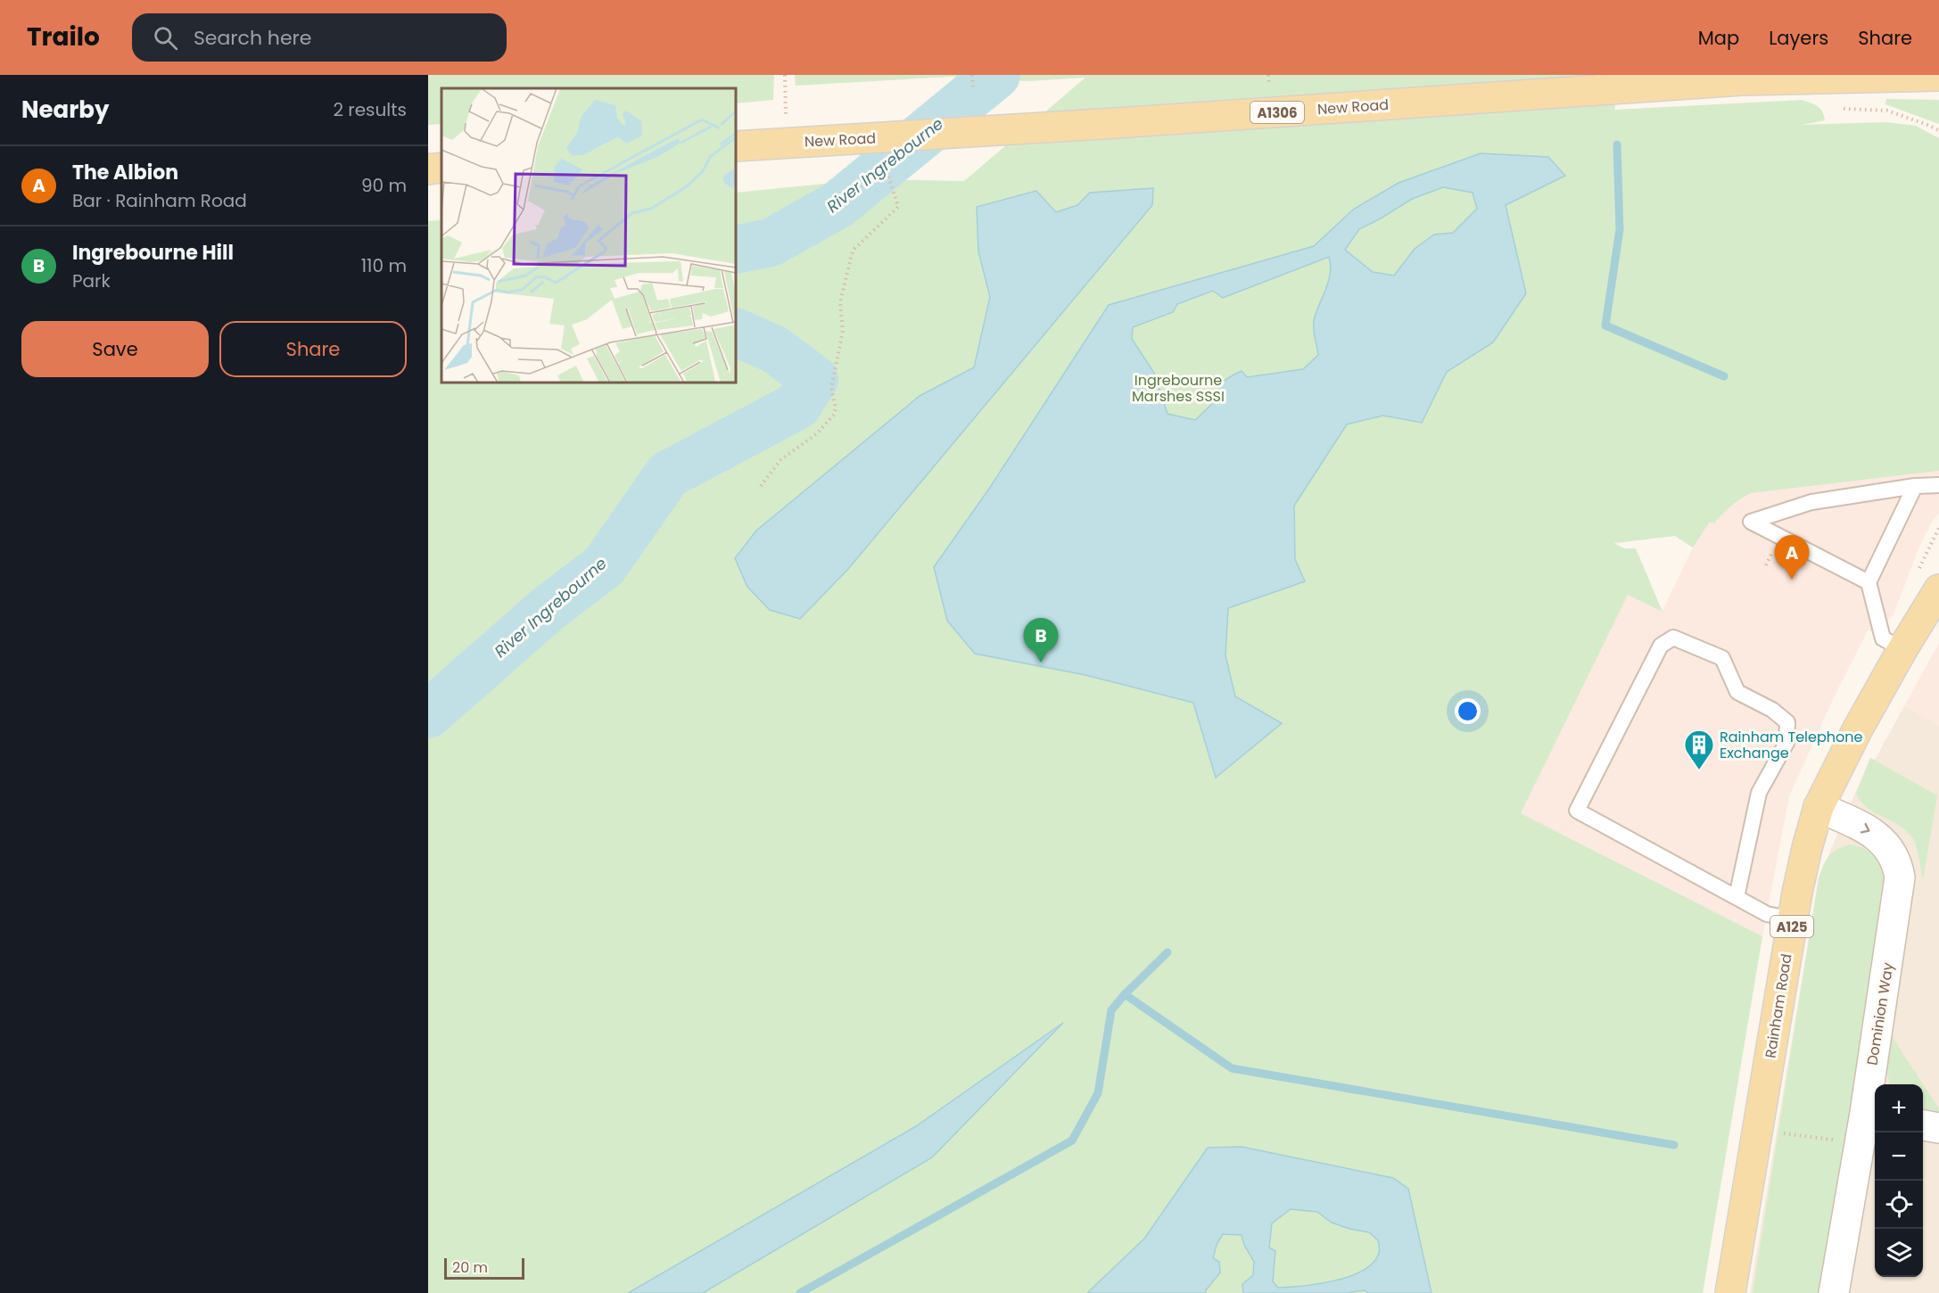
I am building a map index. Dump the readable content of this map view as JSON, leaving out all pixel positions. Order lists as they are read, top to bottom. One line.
{"streets":{"main road":["New Road","A1306","A125","Rainham Road"],"street":["Dominion Way"]},"crossings":[["Rainham Road","Dominion Way"]],"one_way":["Dominion Way"],"water":["River Ingrebourne"],"parks":["Ingrebourne Marshes SSSI"],"places":{"building":["Rainham Telephone Exchange"]},"scale_bar":"20 m","page":{"header":"Trailo","search":"Search here","nav":["Map","Layers","Share"],"heading":["Nearby","2 results"],"list":[{"mark":"A","name":"The Albion","note":"Bar · Rainham Road","value":"90 m"},{"mark":"B","name":"Ingrebourne Hill","note":"Park","value":"110 m"}],"buttons":["Save","Share"],"pins":["A","B"],"map_buttons":["+","−"],"scale":"20 m"}}
